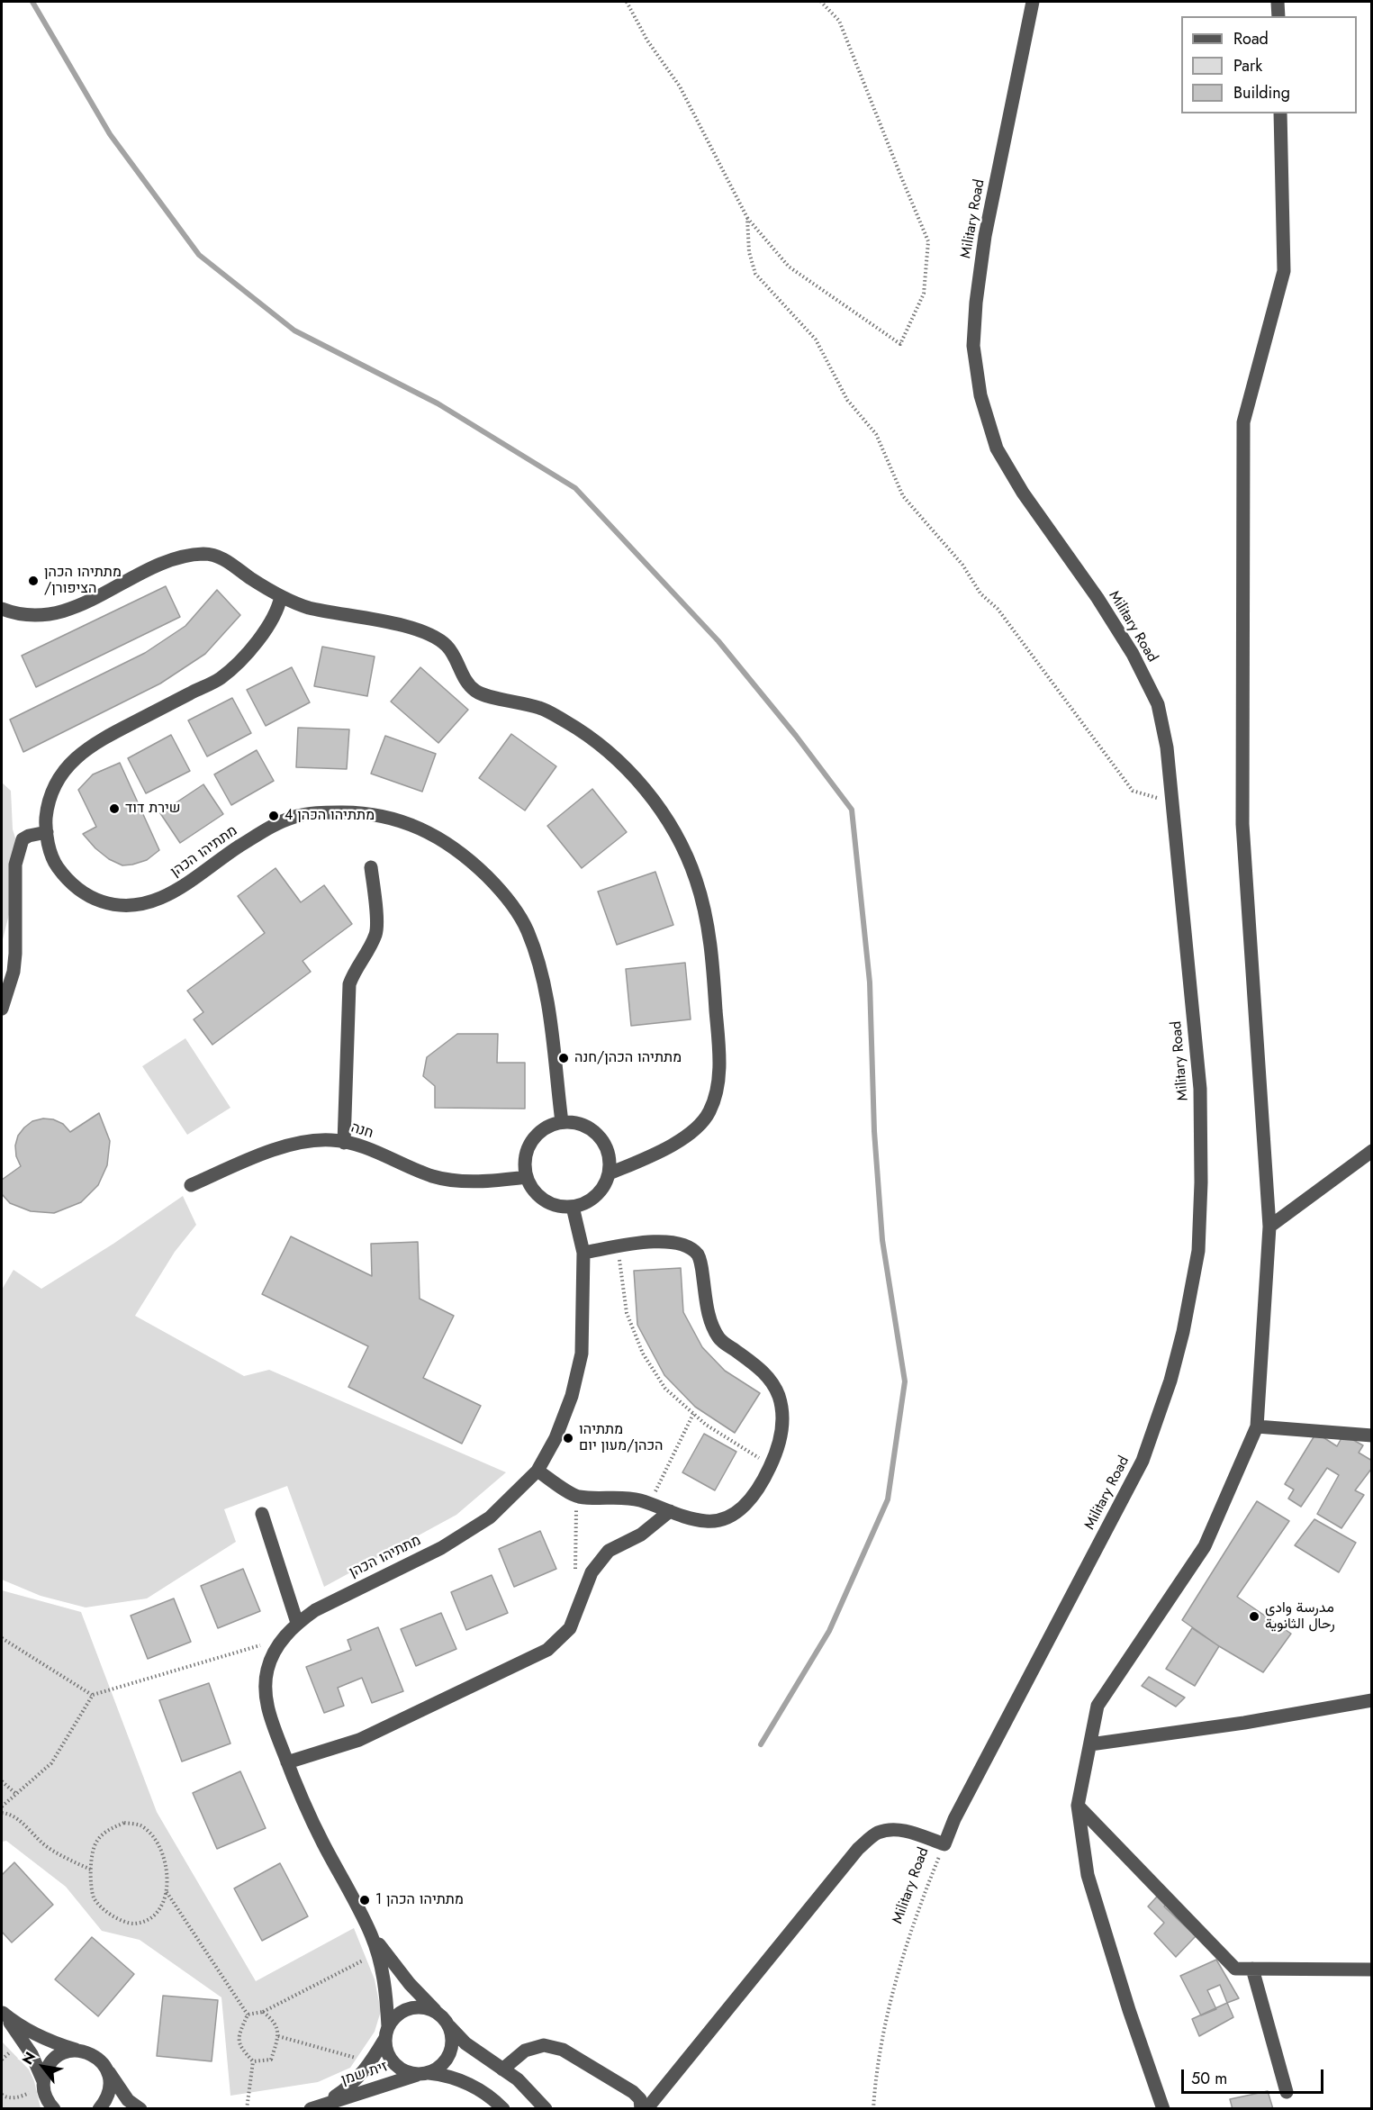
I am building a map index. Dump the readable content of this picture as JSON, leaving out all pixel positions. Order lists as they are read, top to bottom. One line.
{"streets":{"street":["Military Road","מתתיהו הכהן","חנה","זית שמן"]},"crossings":[["מתתיהו הכהן","חנה"],["מתתיהו הכהן","זית שמן"]],"places":["מתתיהו הכהן /הציפורן","שירת דוד","מתתיהו הכהן 4","מתתיהו הכהן/חנה","מתתיהו הכהן/מעון יום","مدرسة وادي رحال الثانوية","מתתיהו הכהן 1"],"legend":["Road","Park","Building"],"scale_bar":"50 m","north":"top left"}
